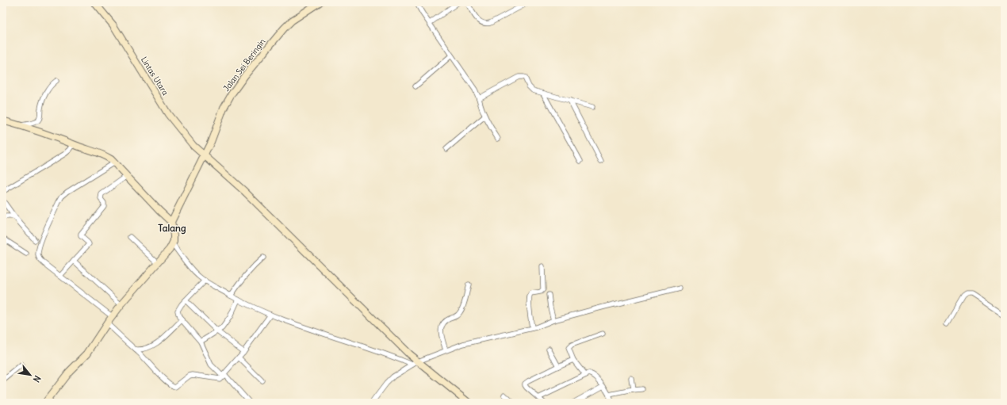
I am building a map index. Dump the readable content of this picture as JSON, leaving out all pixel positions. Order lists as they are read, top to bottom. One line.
{"streets":{"street":["Jalan Sei Beringin","Lintas Utara"]},"crossings":[["Jalan Sei Beringin","Lintas Utara"]],"districts":["Talang"],"north":"bottom right"}
